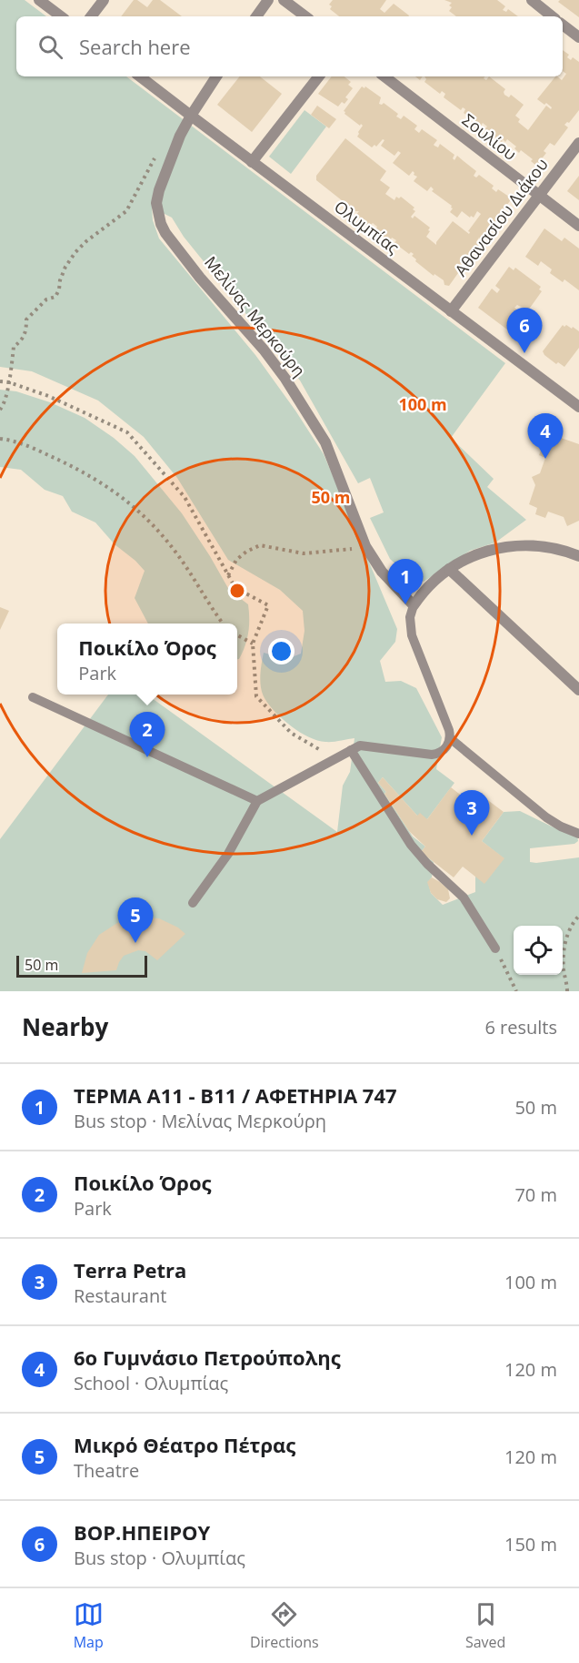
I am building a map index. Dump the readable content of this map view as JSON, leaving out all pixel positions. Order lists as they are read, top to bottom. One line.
{"streets":{"street":["Σουλίου","Αθανασίου Διάκου","Ολυμπίας","Μελίνας Μερκούρη"]},"crossings":[["Σουλίου","Αθανασίου Διάκου"],["Αθανασίου Διάκου","Ολυμπίας"],["Ολυμπίας","Μελίνας Μερκούρη"]],"scale_bar":"50 m","page":{"search":"Search here","pins":["6","4","1","2","3","5"],"popup":["Ποικίλο Όρος","Park"],"scale":"50 m","heading":["Nearby","6 results"],"list":[{"mark":"1","name":"ΤΕΡΜΑ Α11 - Β11 / ΑΦΕΤΗΡΙΑ 747","note":"Bus stop · Μελίνας Μερκούρη","value":"50 m"},{"mark":"2","name":"Ποικίλο Όρος","note":"Park","value":"70 m"},{"mark":"3","name":"Terra Petra","note":"Restaurant","value":"100 m"},{"mark":"4","name":"6ο Γυμνάσιο Πετρούπολης","note":"School · Ολυμπίας","value":"120 m"},{"mark":"5","name":"Μικρό Θέατρο Πέτρας","note":"Theatre","value":"120 m"},{"mark":"6","name":"ΒΟΡ.ΗΠΕΙΡΟΥ","note":"Bus stop · Ολυμπίας","value":"150 m"}],"nav":["Map","Directions","Saved"]},"rings":["100 m","50 m"]}
